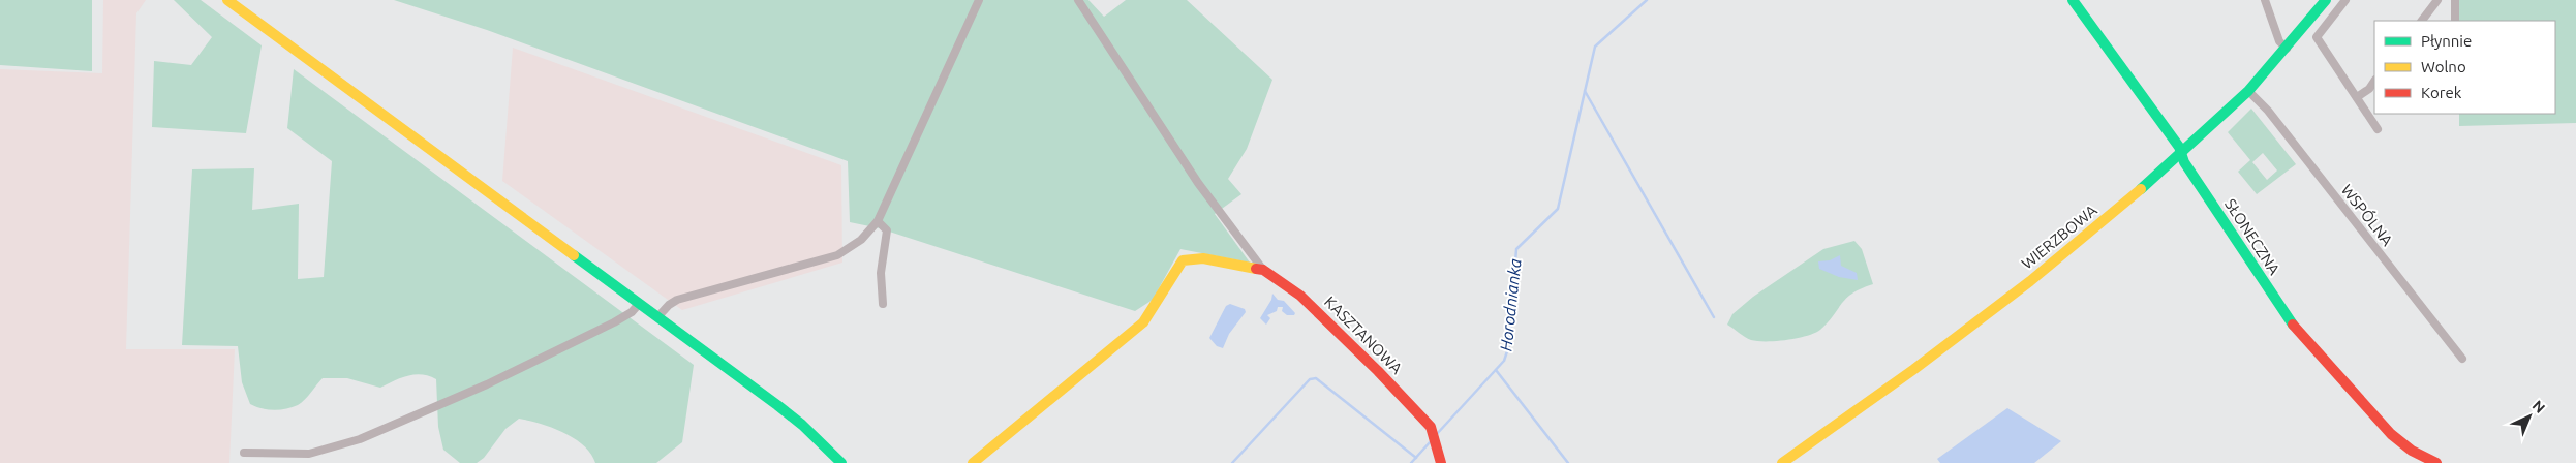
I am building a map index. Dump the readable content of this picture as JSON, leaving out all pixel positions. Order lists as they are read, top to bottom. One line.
{"streets":{"street":["WSPÓLNA","WIERZBOWA","SŁONECZNA","KASZTANOWA"]},"crossings":[["WSPÓLNA","WIERZBOWA"],["WIERZBOWA","SŁONECZNA"]],"water":["Horodnianka"],"legend":["Płynnie","Wolno","Korek"],"north":"top right"}
